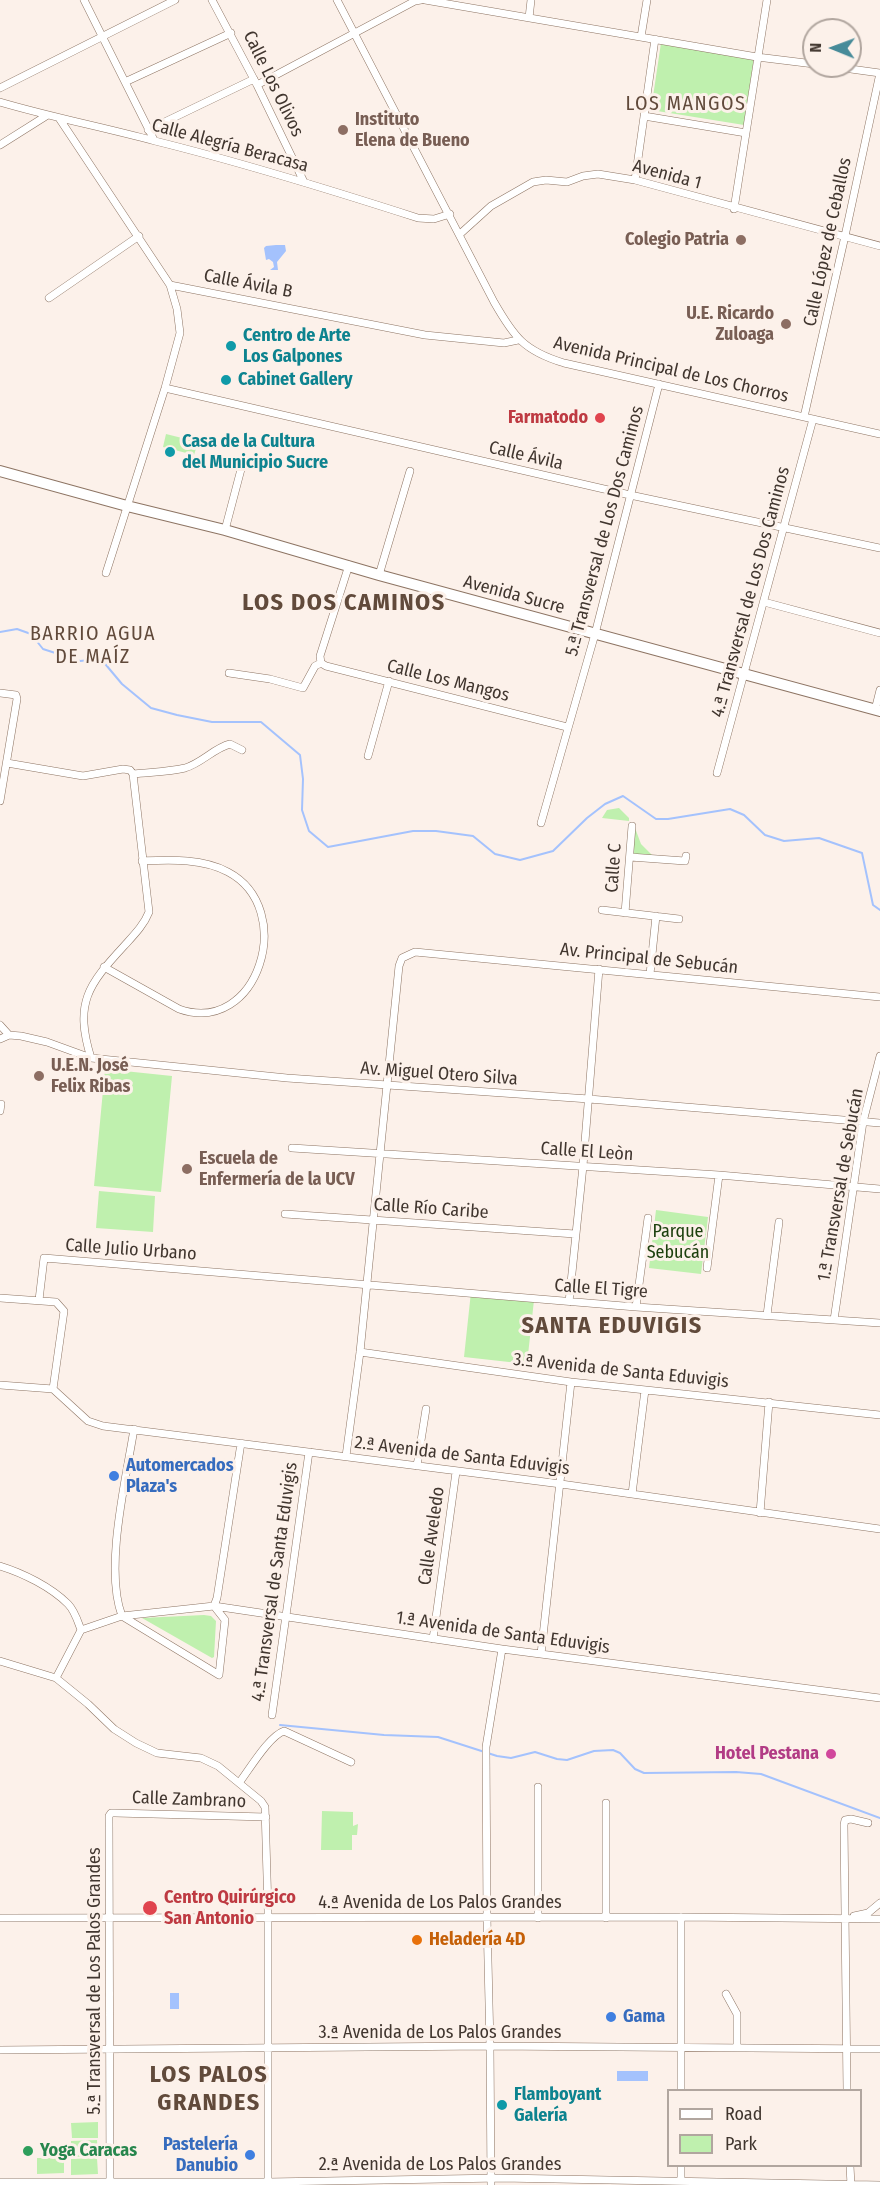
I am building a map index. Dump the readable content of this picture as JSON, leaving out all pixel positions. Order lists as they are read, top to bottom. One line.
{"streets":{"main road":["Avenida Sucre"],"street":["Calle Los Olivos","Calle Alegría Beracasa","Avenida 1","Calle López de Ceballos","Calle Ávila B","Avenida Principal de Los Chorros","Calle Ávila","5.ª Transversal de Los Dos Caminos","4.ª Transversal de Los Dos Caminos","Calle Los Mangos","Calle C","Av. Principal de Sebucán","Av. Miguel Otero Silva","Calle El Leòn","1.ª Transversal de Sebucán","Calle Río Caribe","Calle Julio Urbano","Calle El Tigre","3.ª Avenida de Santa Eduvigis","2.ª Avenida de Santa Eduvigis","Calle Aveledo","4.ª Transversal de Santa Eduvigis","1.ª Avenida de Santa Eduvigis","Calle Zambrano","4.ª Avenida de Los Palos Grandes","5.ª Transversal de Los Palos Grandes","3.ª Avenida de Los Palos Grandes","2.ª Avenida de Los Palos Grandes"]},"crossings":[["Calle Los Olivos","Calle Alegría Beracasa"],["Calle Alegría Beracasa","Avenida Principal de Los Chorros"],["Avenida 1","Calle López de Ceballos"],["Avenida 1","Avenida Principal de Los Chorros"],["Calle López de Ceballos","Avenida Principal de Los Chorros"],["Calle Ávila B","Avenida Principal de Los Chorros"],["Avenida Principal de Los Chorros","5.ª Transversal de Los Dos Caminos"],["Avenida Principal de Los Chorros","4.ª Transversal de Los Dos Caminos"],["Calle Ávila","5.ª Transversal de Los Dos Caminos"],["Calle Ávila","4.ª Transversal de Los Dos Caminos"],["5.ª Transversal de Los Dos Caminos","Avenida Sucre"],["5.ª Transversal de Los Dos Caminos","Calle Los Mangos"],["4.ª Transversal de Los Dos Caminos","Avenida Sucre"],["Av. Principal de Sebucán","Av. Miguel Otero Silva"],["Av. Miguel Otero Silva","1.ª Transversal de Sebucán"],["Calle El Leòn","1.ª Transversal de Sebucán"],["1.ª Transversal de Sebucán","Calle El Tigre"],["Calle Julio Urbano","Calle El Tigre"],["2.ª Avenida de Santa Eduvigis","Calle Aveledo"],["2.ª Avenida de Santa Eduvigis","4.ª Transversal de Santa Eduvigis"],["Calle Aveledo","1.ª Avenida de Santa Eduvigis"],["4.ª Transversal de Santa Eduvigis","1.ª Avenida de Santa Eduvigis"],["Calle Zambrano","5.ª Transversal de Los Palos Grandes"],["4.ª Avenida de Los Palos Grandes","5.ª Transversal de Los Palos Grandes"],["5.ª Transversal de Los Palos Grandes","3.ª Avenida de Los Palos Grandes"],["5.ª Transversal de Los Palos Grandes","2.ª Avenida de Los Palos Grandes"]],"districts":["LOS MANGOS","LOS DOS CAMINOS","BARRIO AGUA DE MAÍZ","SANTA EDUVIGIS","LOS PALOS GRANDES"],"parks":["Parque Sebucán"],"places":["Instituto Elena de Bueno","Colegio Patria","U.E. Ricardo Zuloaga","Centro de Arte Los Galpones","Cabinet Gallery","Farmatodo","Casa de la Cultura del Municipio Sucre","U.E.N. José Felix Ribas","Escuela de Enfermería de la UCV","Automercados Plaza's","Hotel Pestana","Centro Quirúrgico San Antonio","Heladería 4D","Gama","Flamboyant Galería","Yoga Caracas","Pastelería Danubio"],"legend":["Road","Park"],"north":"left"}
